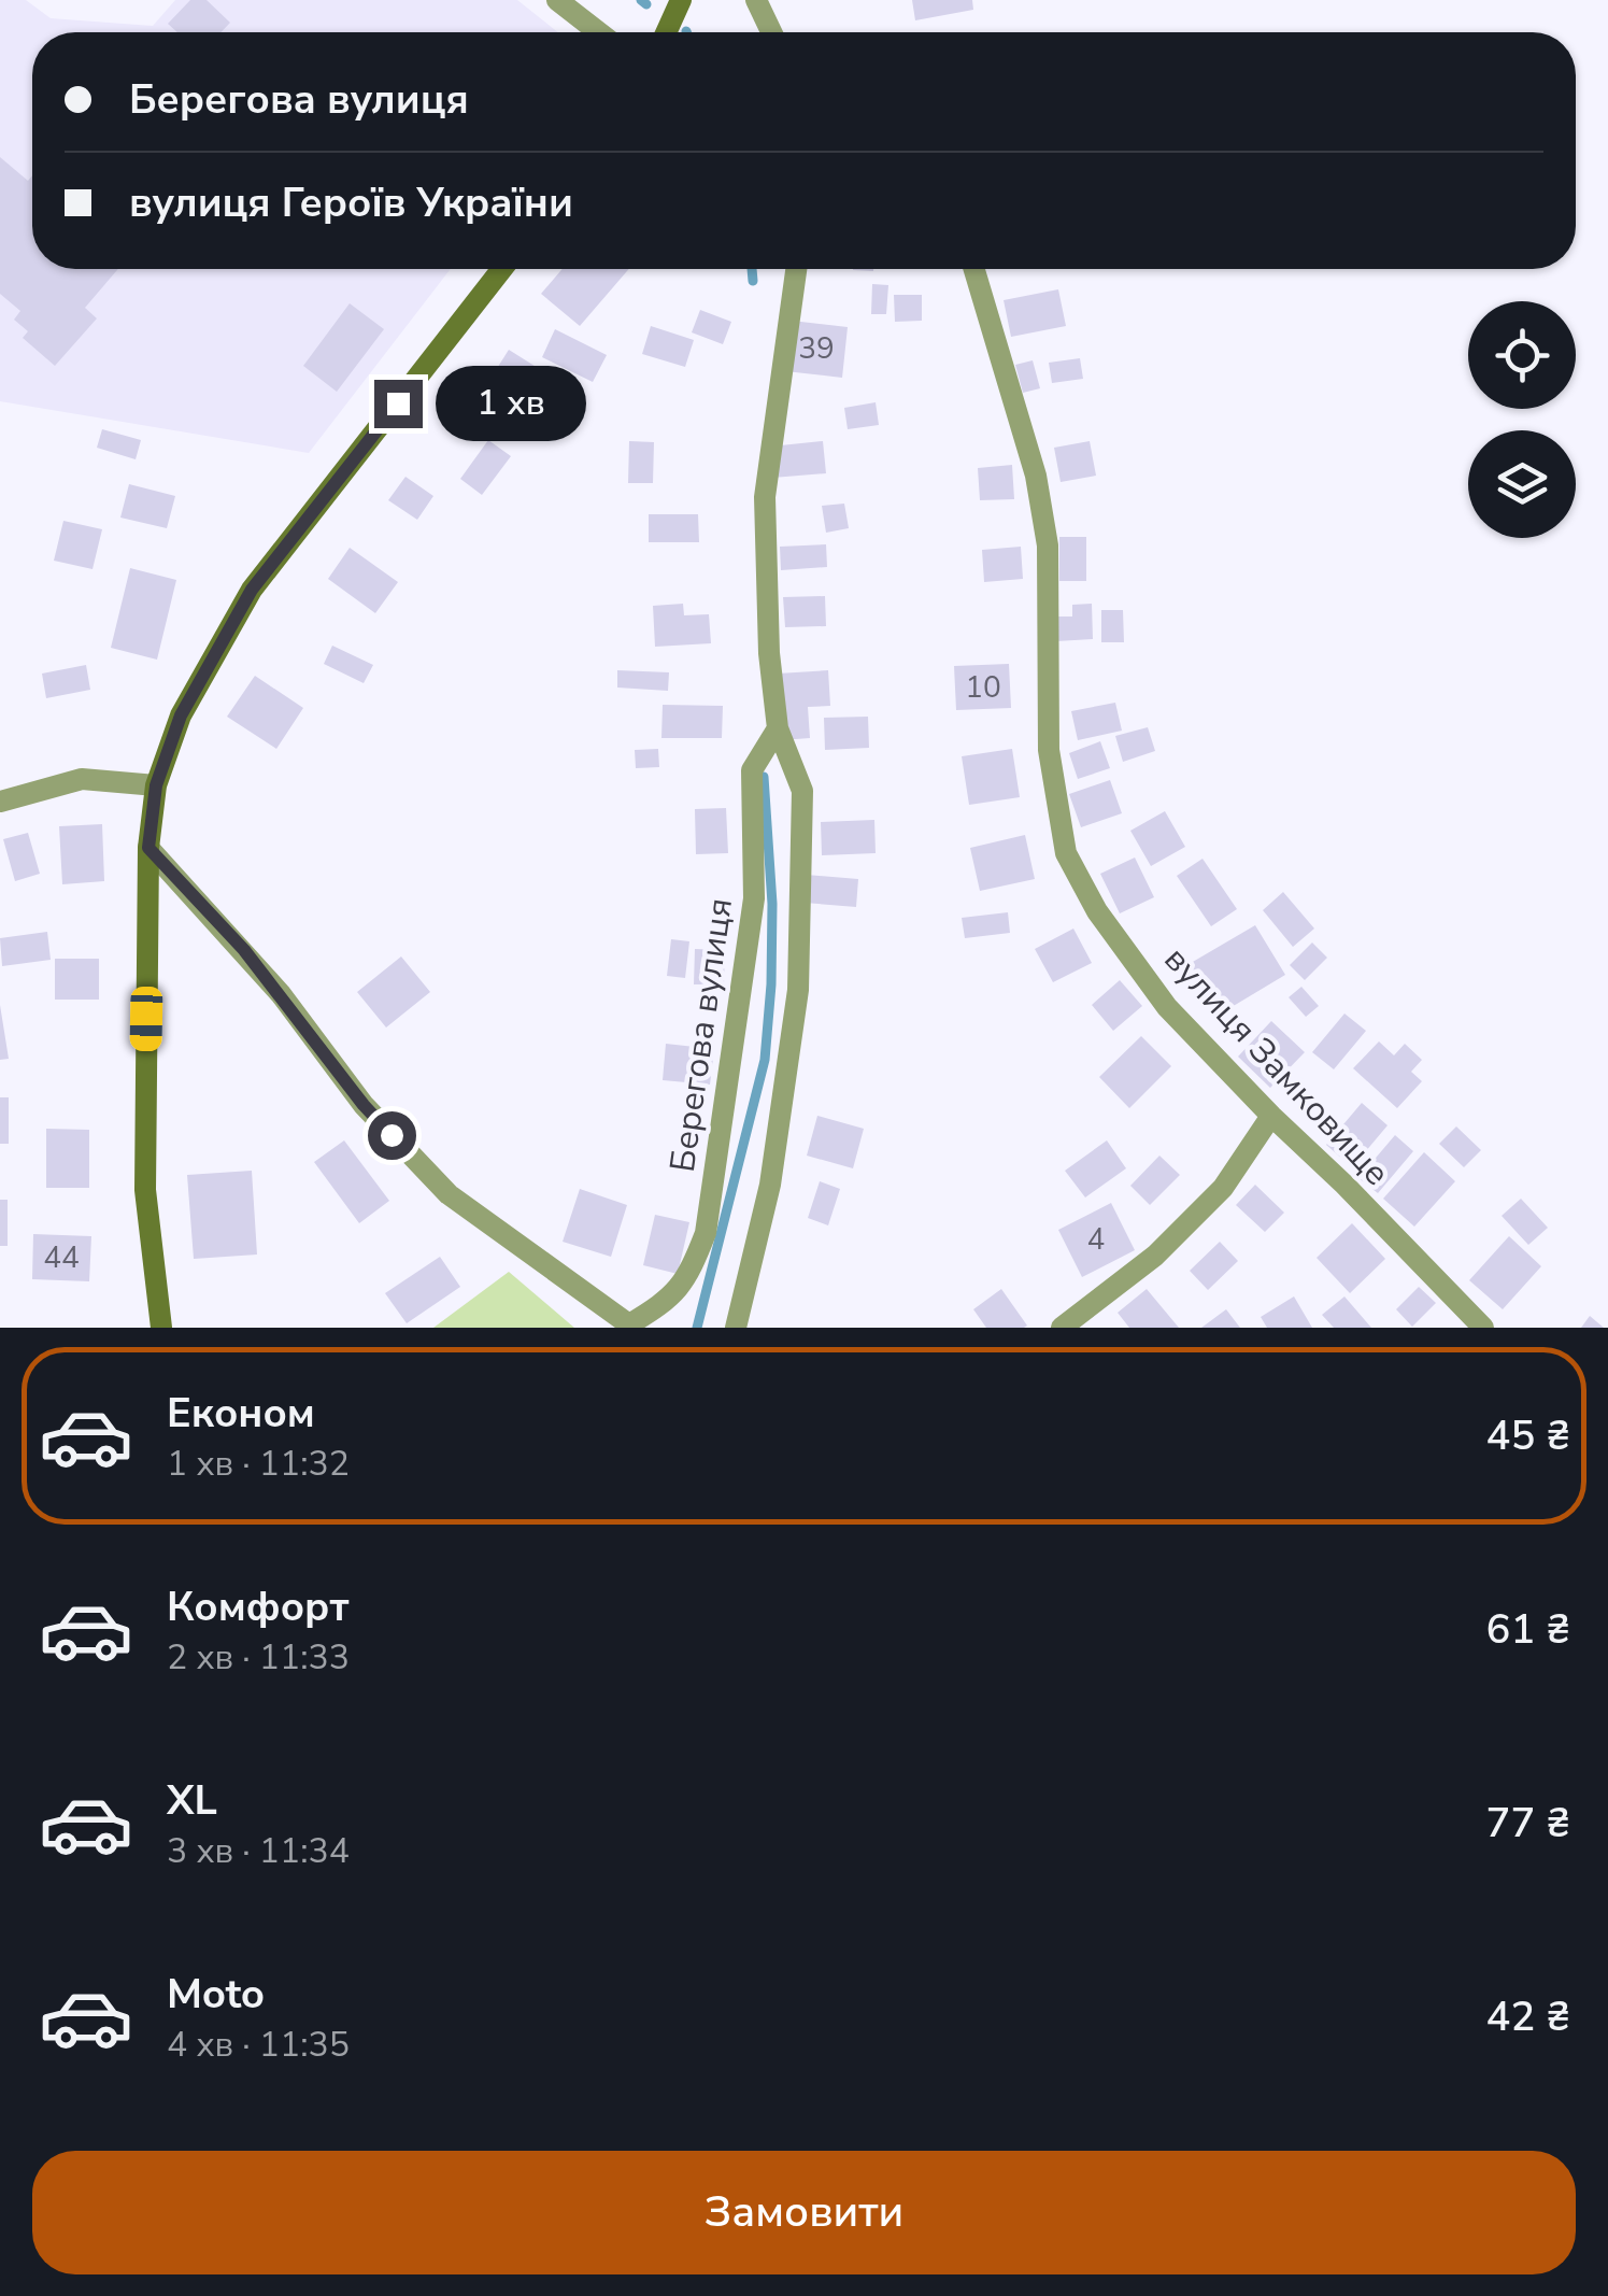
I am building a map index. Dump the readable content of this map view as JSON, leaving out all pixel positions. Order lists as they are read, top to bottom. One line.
{"streets":{"street":["Берегова вулиця","вулиця Замковище"]},"house_numbers":["39","10","4","44"],"page":{"banner":["Берегова вулиця","вулиця Героїв України"],"bubble":"1 хв","list":[{"name":"Економ","note":"1 хв · 11:32","value":"45 ₴"},{"name":"Комфорт","note":"2 хв · 11:33","value":"61 ₴"},{"name":"XL","note":"3 хв · 11:34","value":"77 ₴"},{"name":"Moto","note":"4 хв · 11:35","value":"42 ₴"}],"buttons":"Замовити"}}
